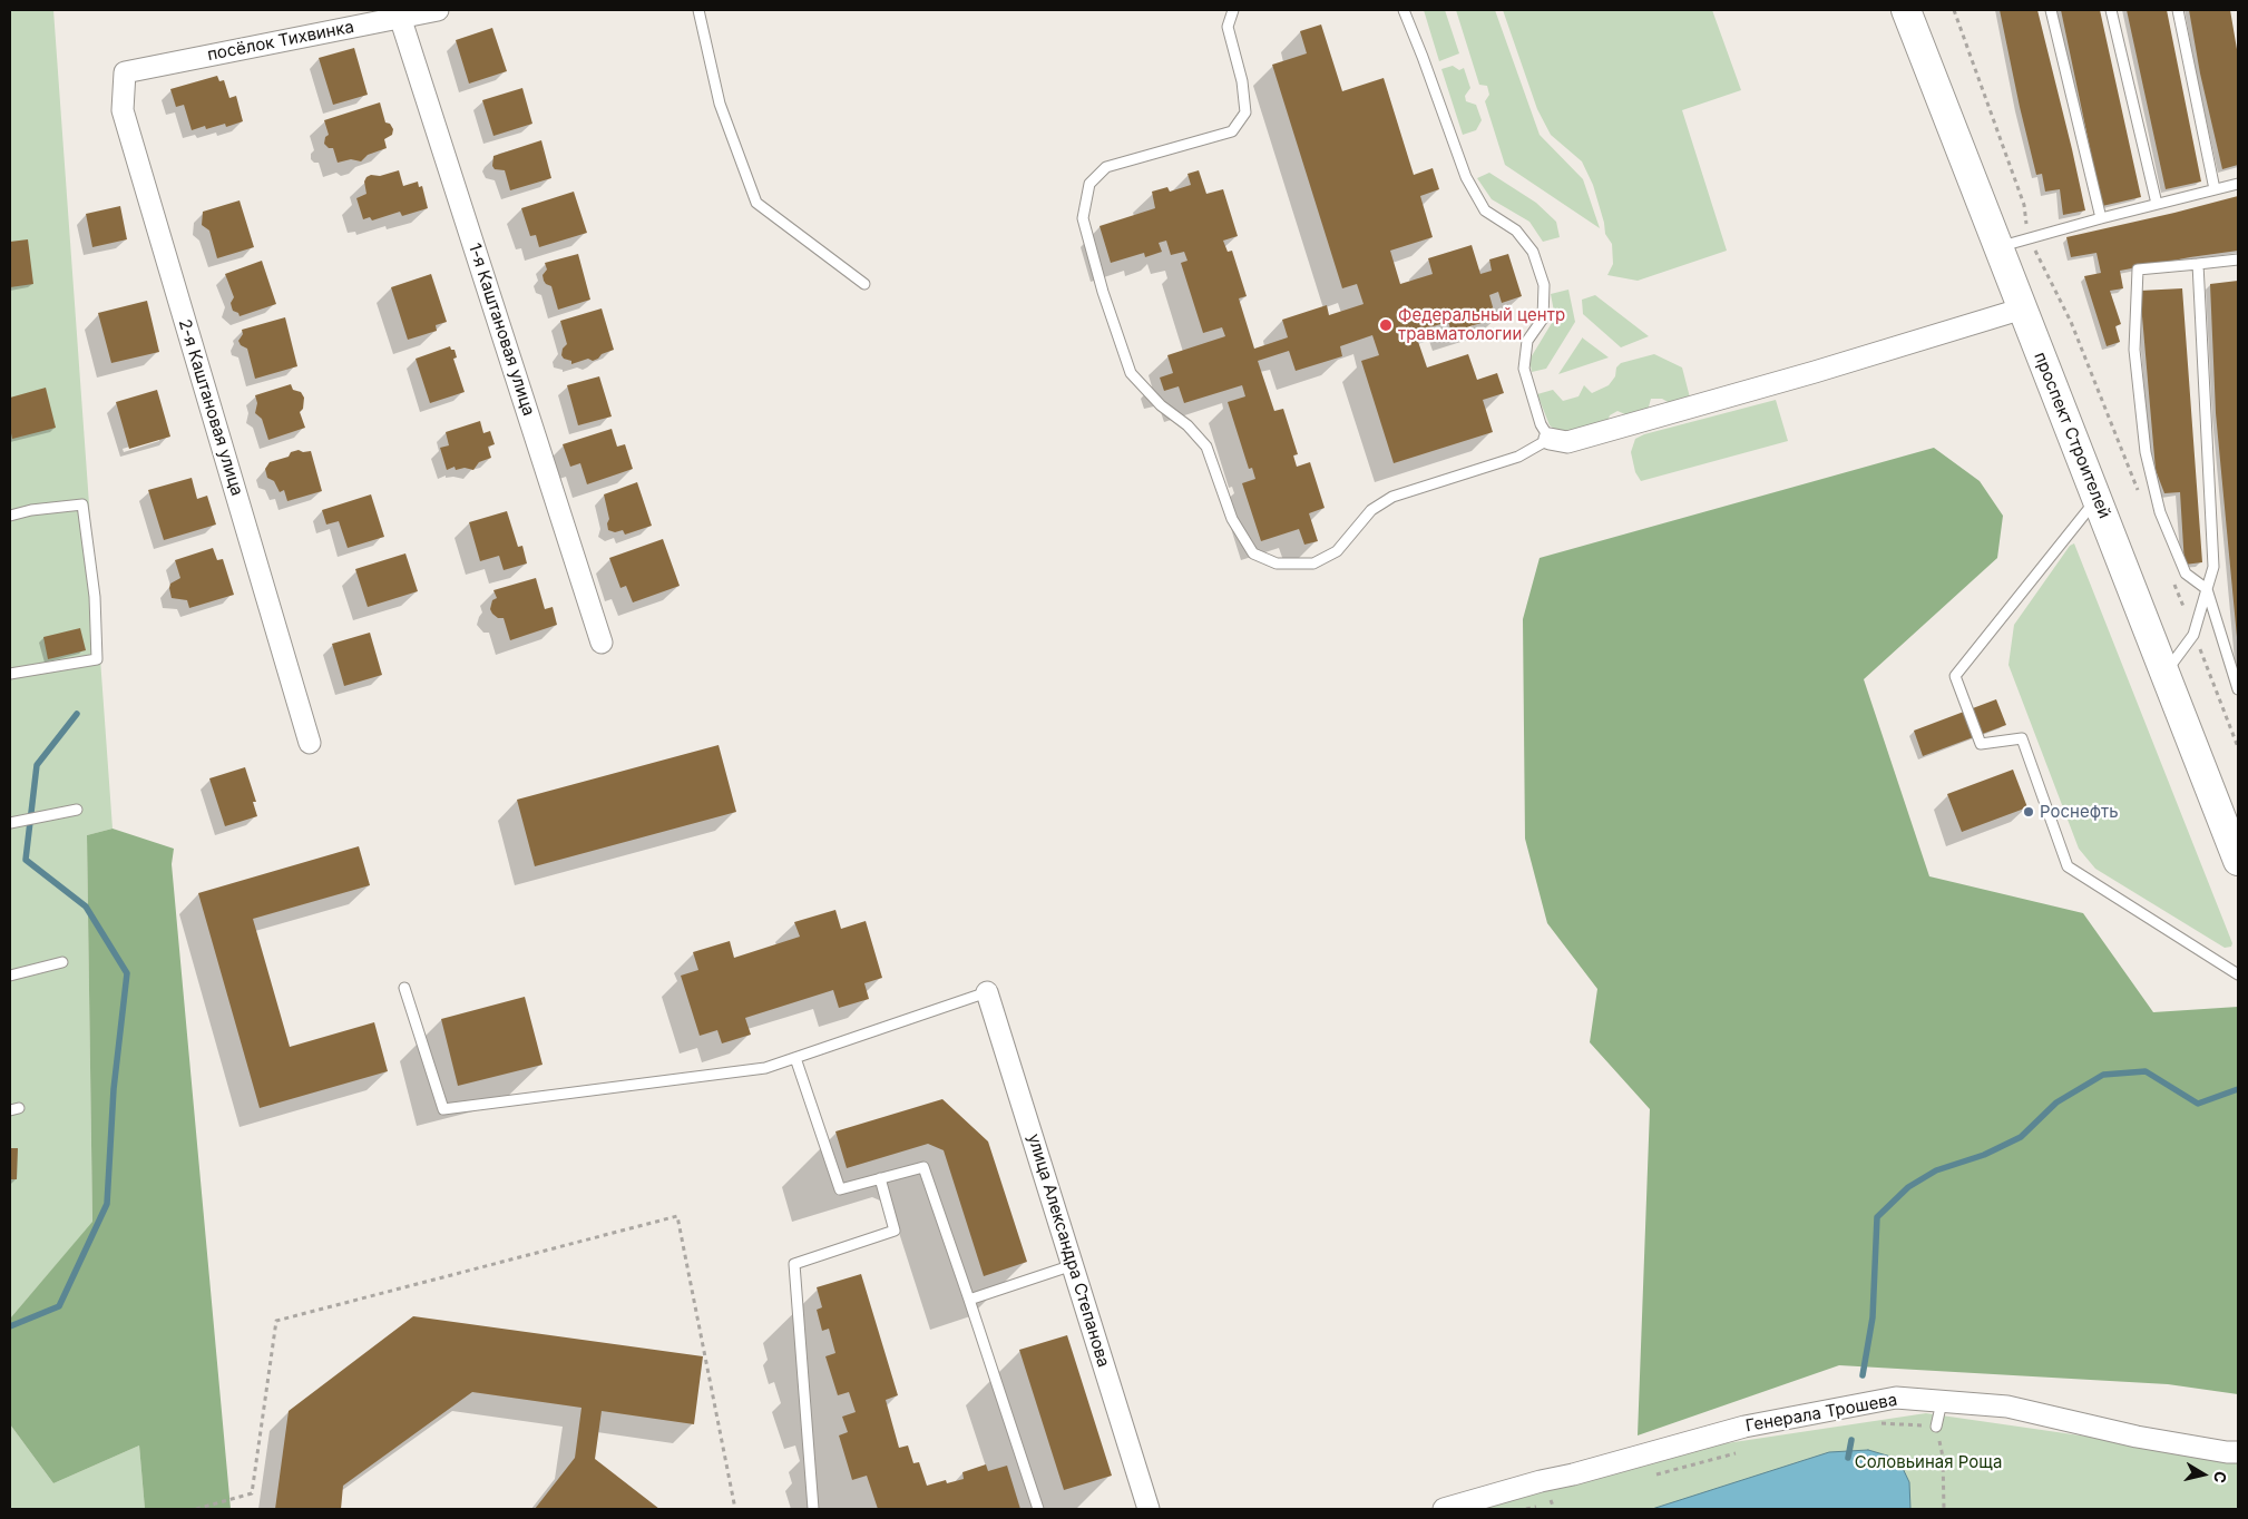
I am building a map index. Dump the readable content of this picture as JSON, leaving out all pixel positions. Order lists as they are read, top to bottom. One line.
{"streets":{"main road":["проспект Строителей"],"street":["посёлок Тихвинка","1-я Каштановая улица","2-я Каштановая улица","улица Александра Степанова","Генерала Трошева"]},"crossings":[["посёлок Тихвинка","1-я Каштановая улица"],["посёлок Тихвинка","2-я Каштановая улица"]],"parks":["Соловьиная Роща"],"places":["Федеральный центр травматологии","Роснефть"],"north":"right"}
